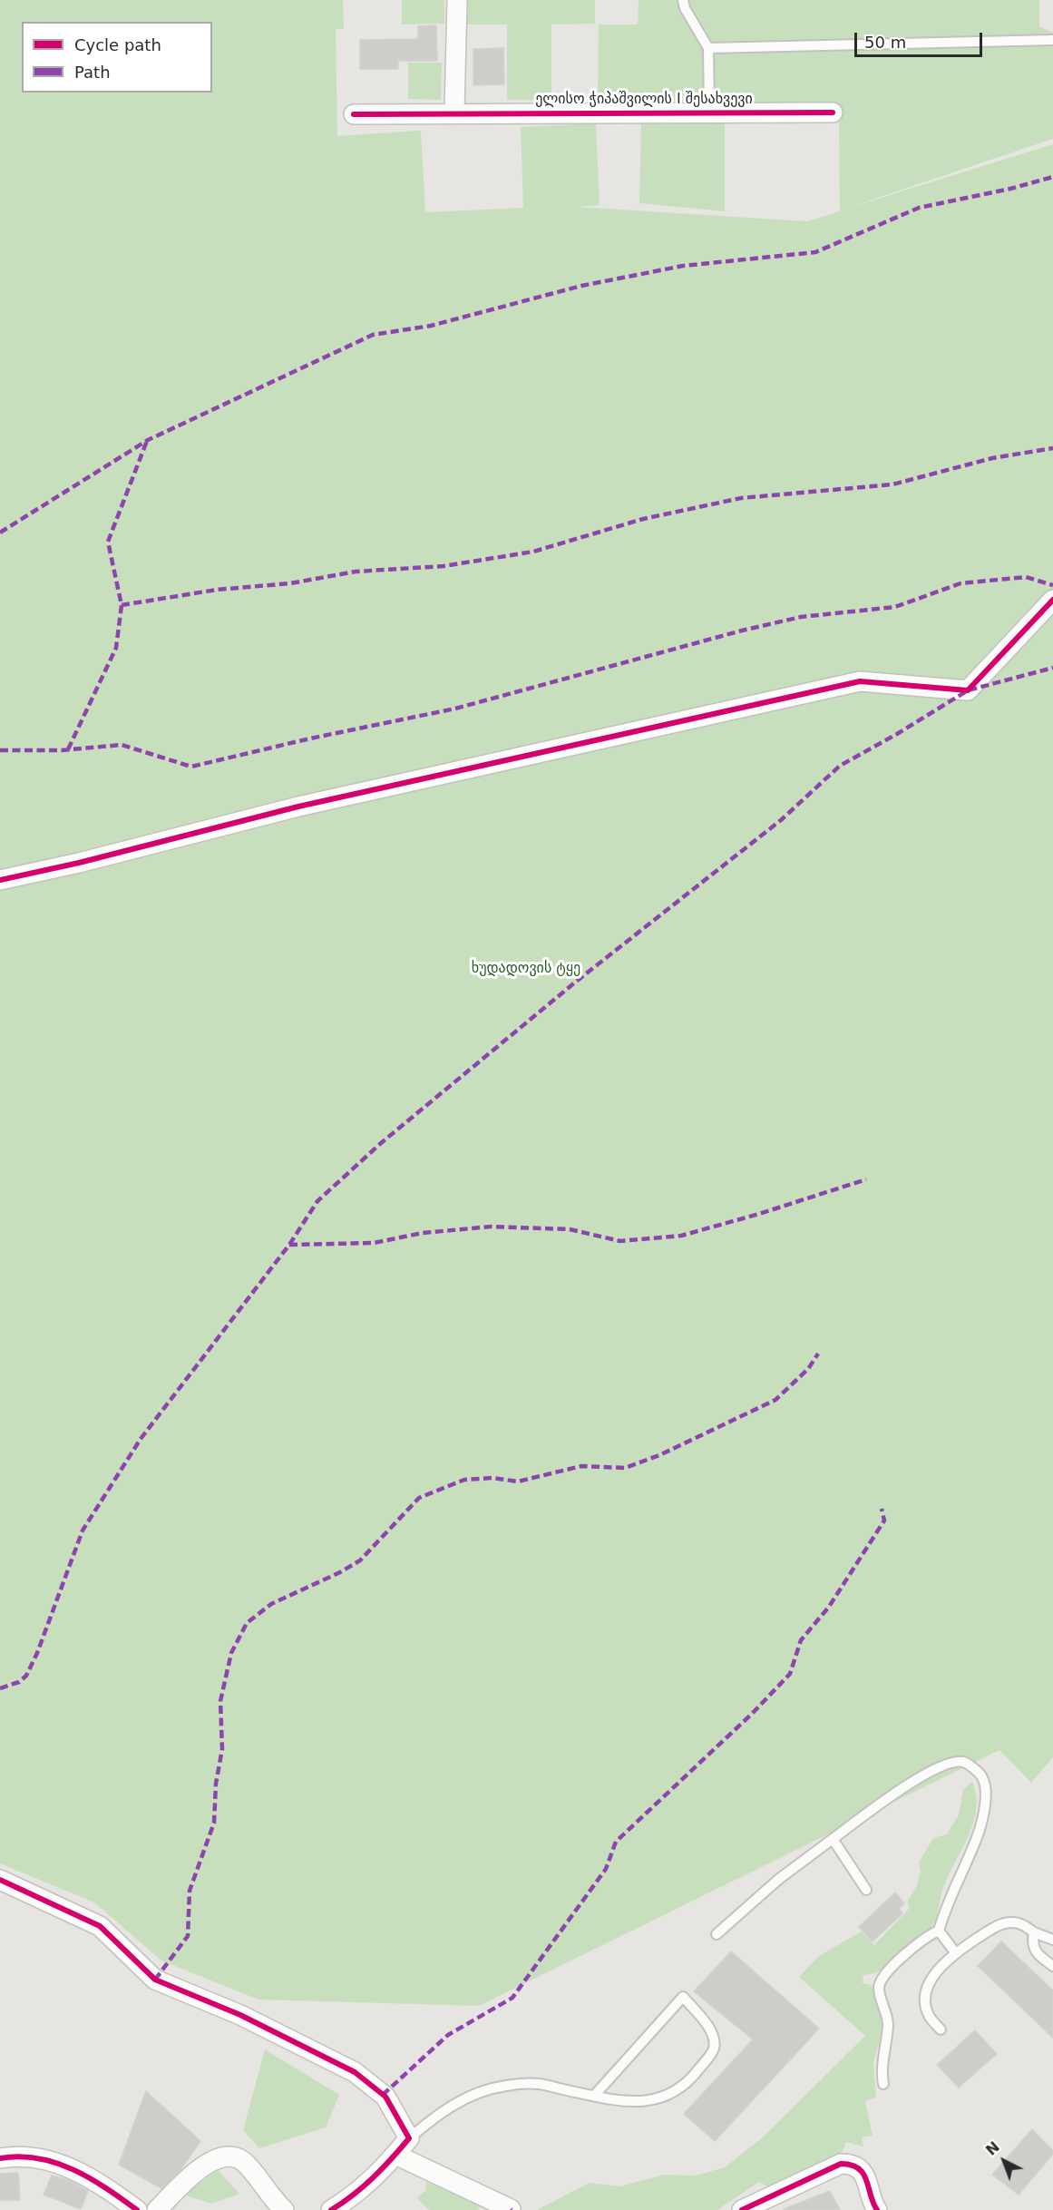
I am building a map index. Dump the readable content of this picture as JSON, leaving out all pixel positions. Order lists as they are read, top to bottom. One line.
{"streets":{"street":["ელისო ჭიპაშვილის I შესახვევი"]},"parks":["ხუდადოვის ტყე"],"legend":["Cycle path","Path"],"scale_bar":"50 m","north":"top left"}
